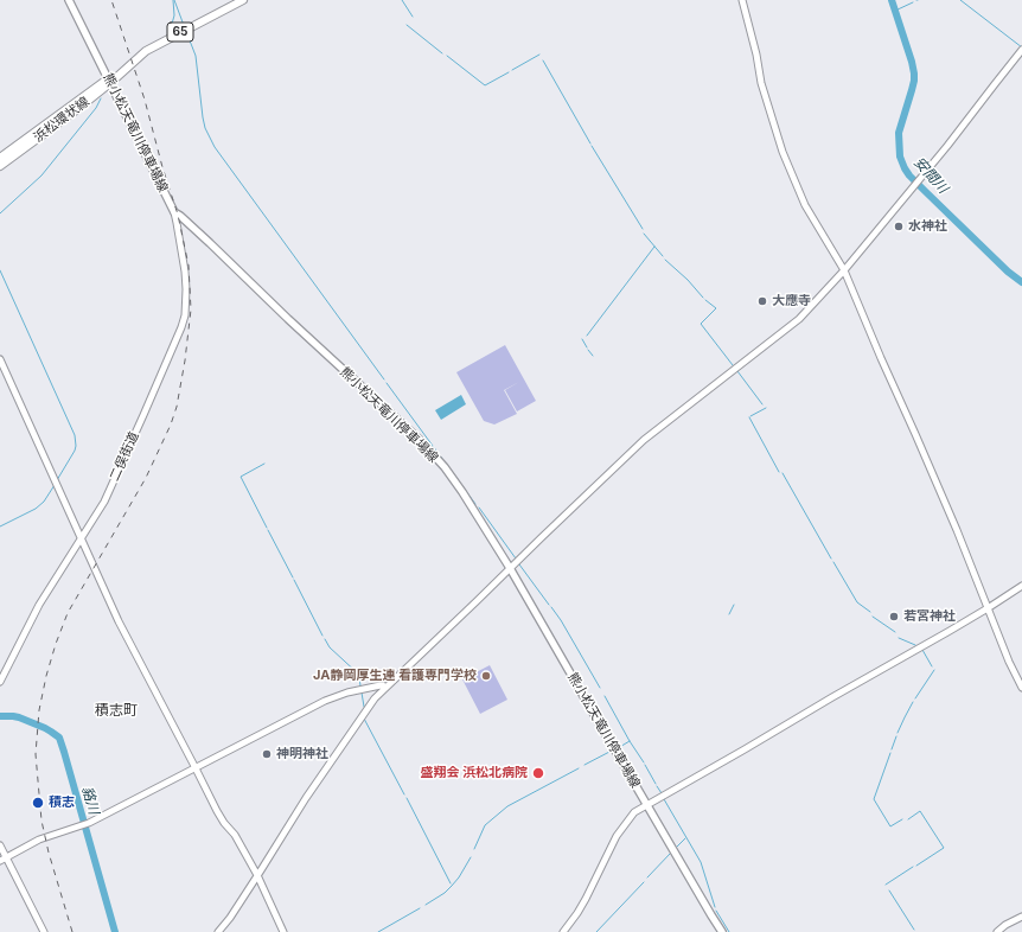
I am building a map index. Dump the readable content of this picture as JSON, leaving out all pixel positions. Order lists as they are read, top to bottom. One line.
{"streets":{"main road":["65","浜松環状線","熊小松天竜川停車場線"],"street":["二俣街道"]},"crossings":[["浜松環状線","熊小松天竜川停車場線"],["熊小松天竜川停車場線","二俣街道"]],"districts":["積志町"],"water":["安間川","貉川"],"places":["水神社","大應寺","若宮神社","JA静岡厚生連 看護専門学校","神明神社","盛翔会 浜松北病院","積志"]}
